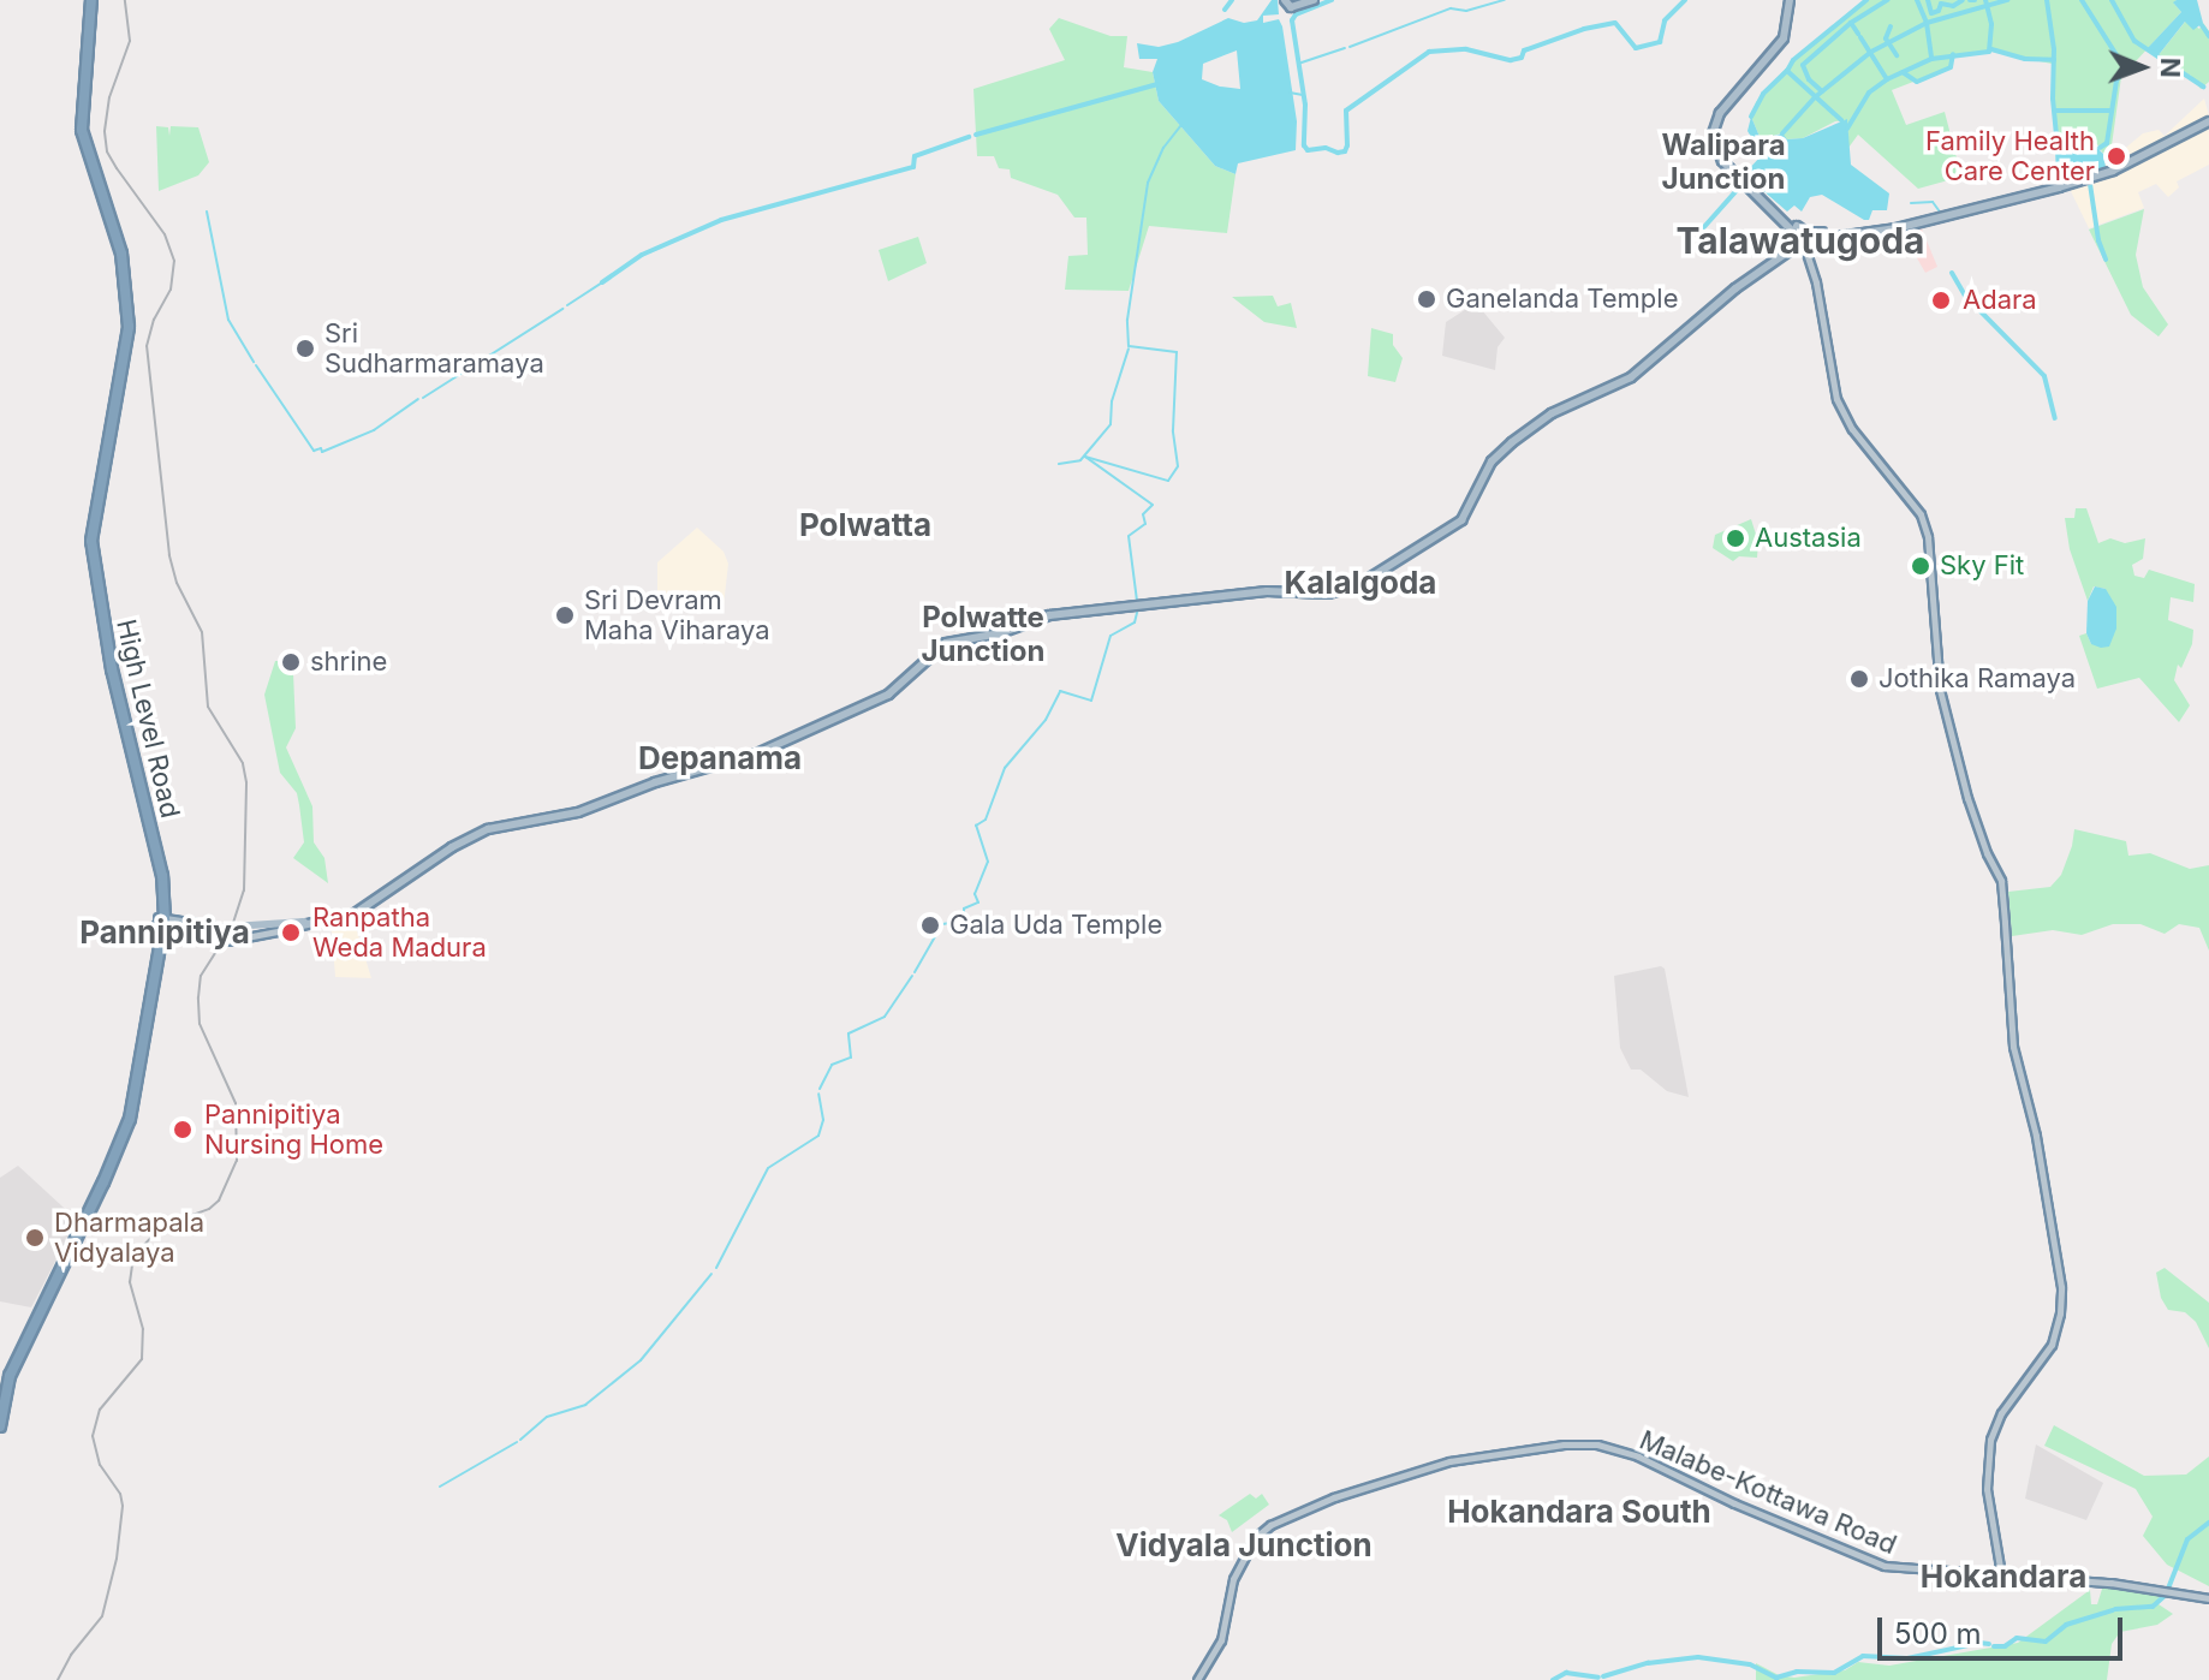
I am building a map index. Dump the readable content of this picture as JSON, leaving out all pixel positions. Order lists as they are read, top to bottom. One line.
{"streets":{"highway":["High Level Road"],"main road":["Malabe-Kottawa Road"]},"districts":["Walipara Junction","Talawatugoda","Polwatta","Kalalgoda","Polwatte Junction","Depanama","Pannipitiya","Hokandara South","Vidyala Junction","Hokandara"],"places":["Family Health Care Center","Ganelanda Temple","Adara","Sri Sudharmaramaya","Austasia","Sky Fit","Sri Devram Maha Viharaya","shrine","Jothika Ramaya","Gala Uda Temple","Ranpatha Weda Madura","Pannipitiya Nursing Home","Dharmapala Vidyalaya"],"scale_bar":"500 m","north":"right"}
